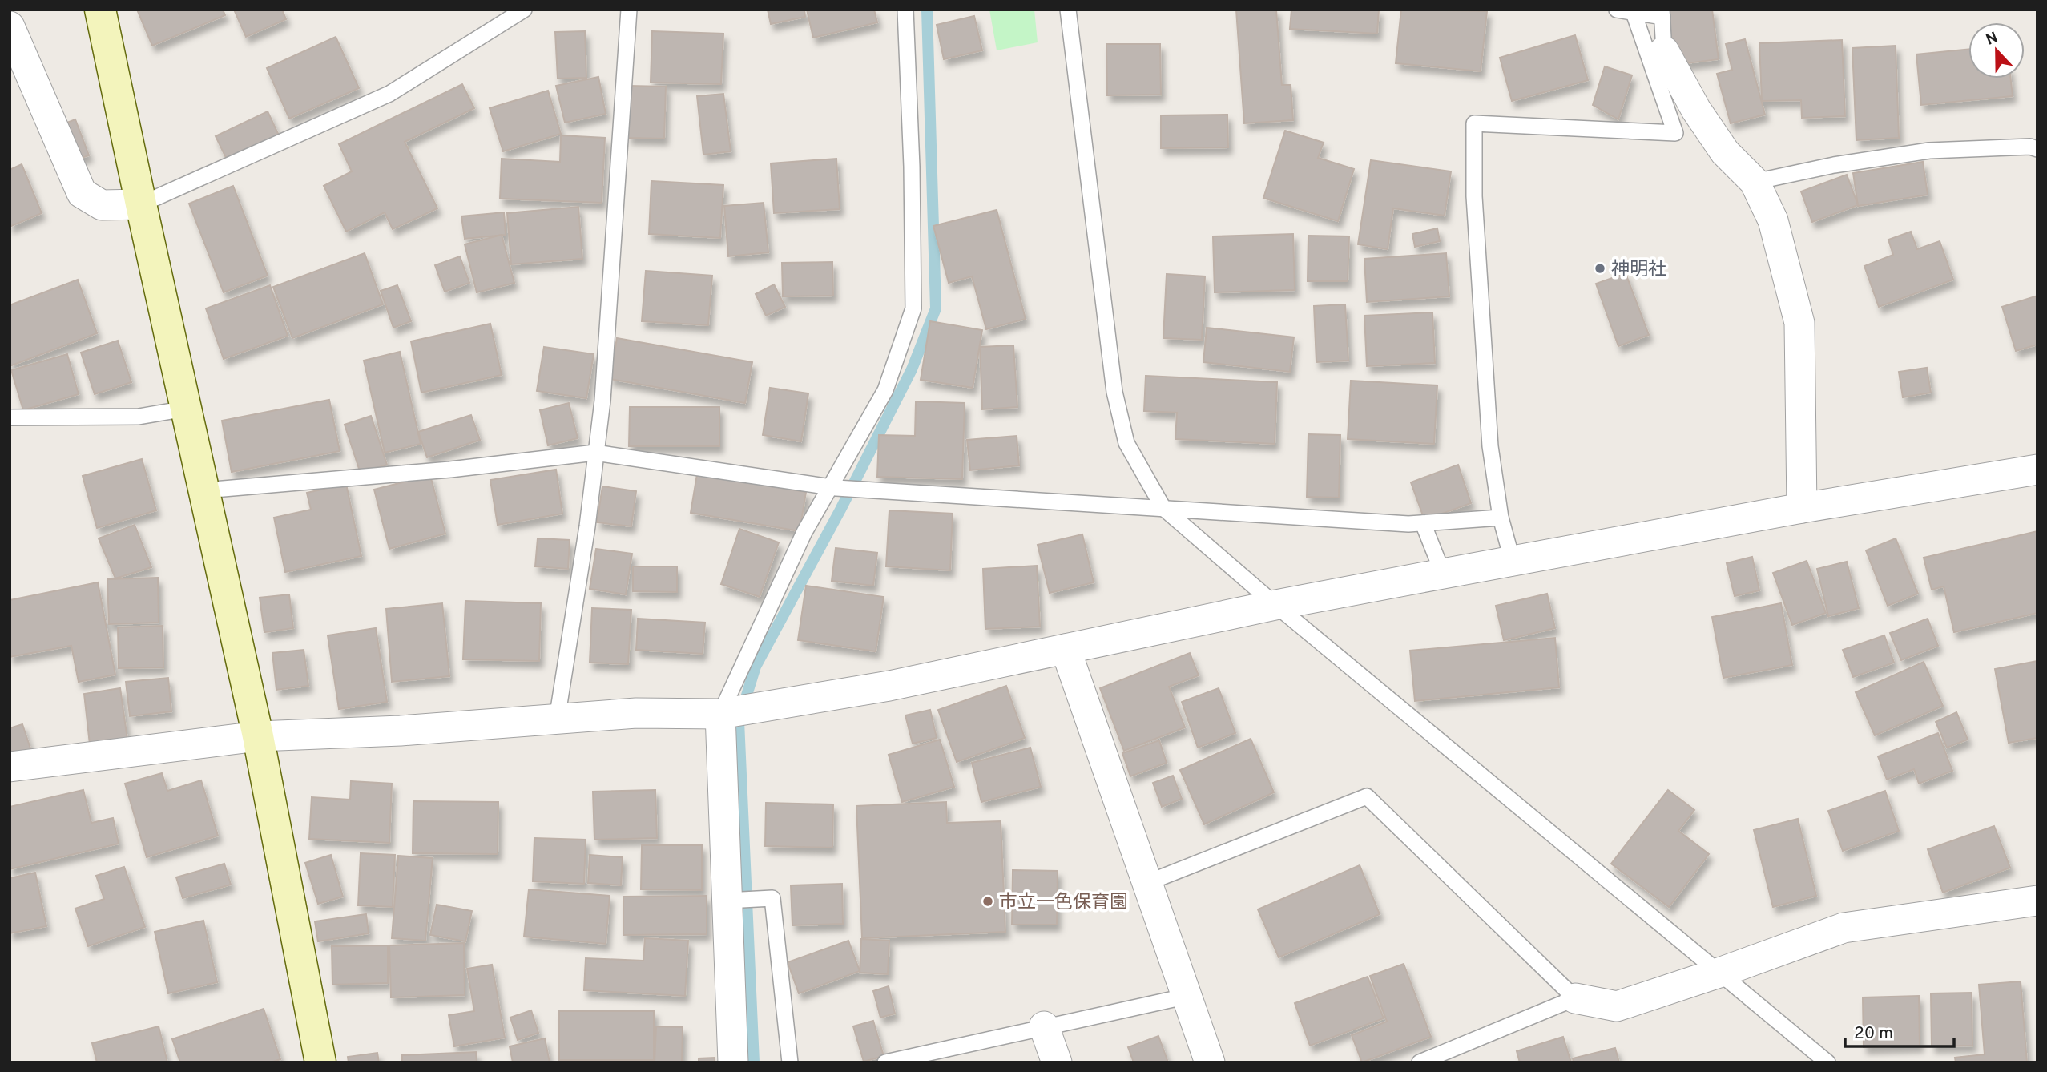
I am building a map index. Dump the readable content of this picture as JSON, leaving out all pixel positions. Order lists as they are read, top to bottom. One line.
{"places":["神明社","市立一色保育園"],"scale_bar":"20 m","north":"top"}
